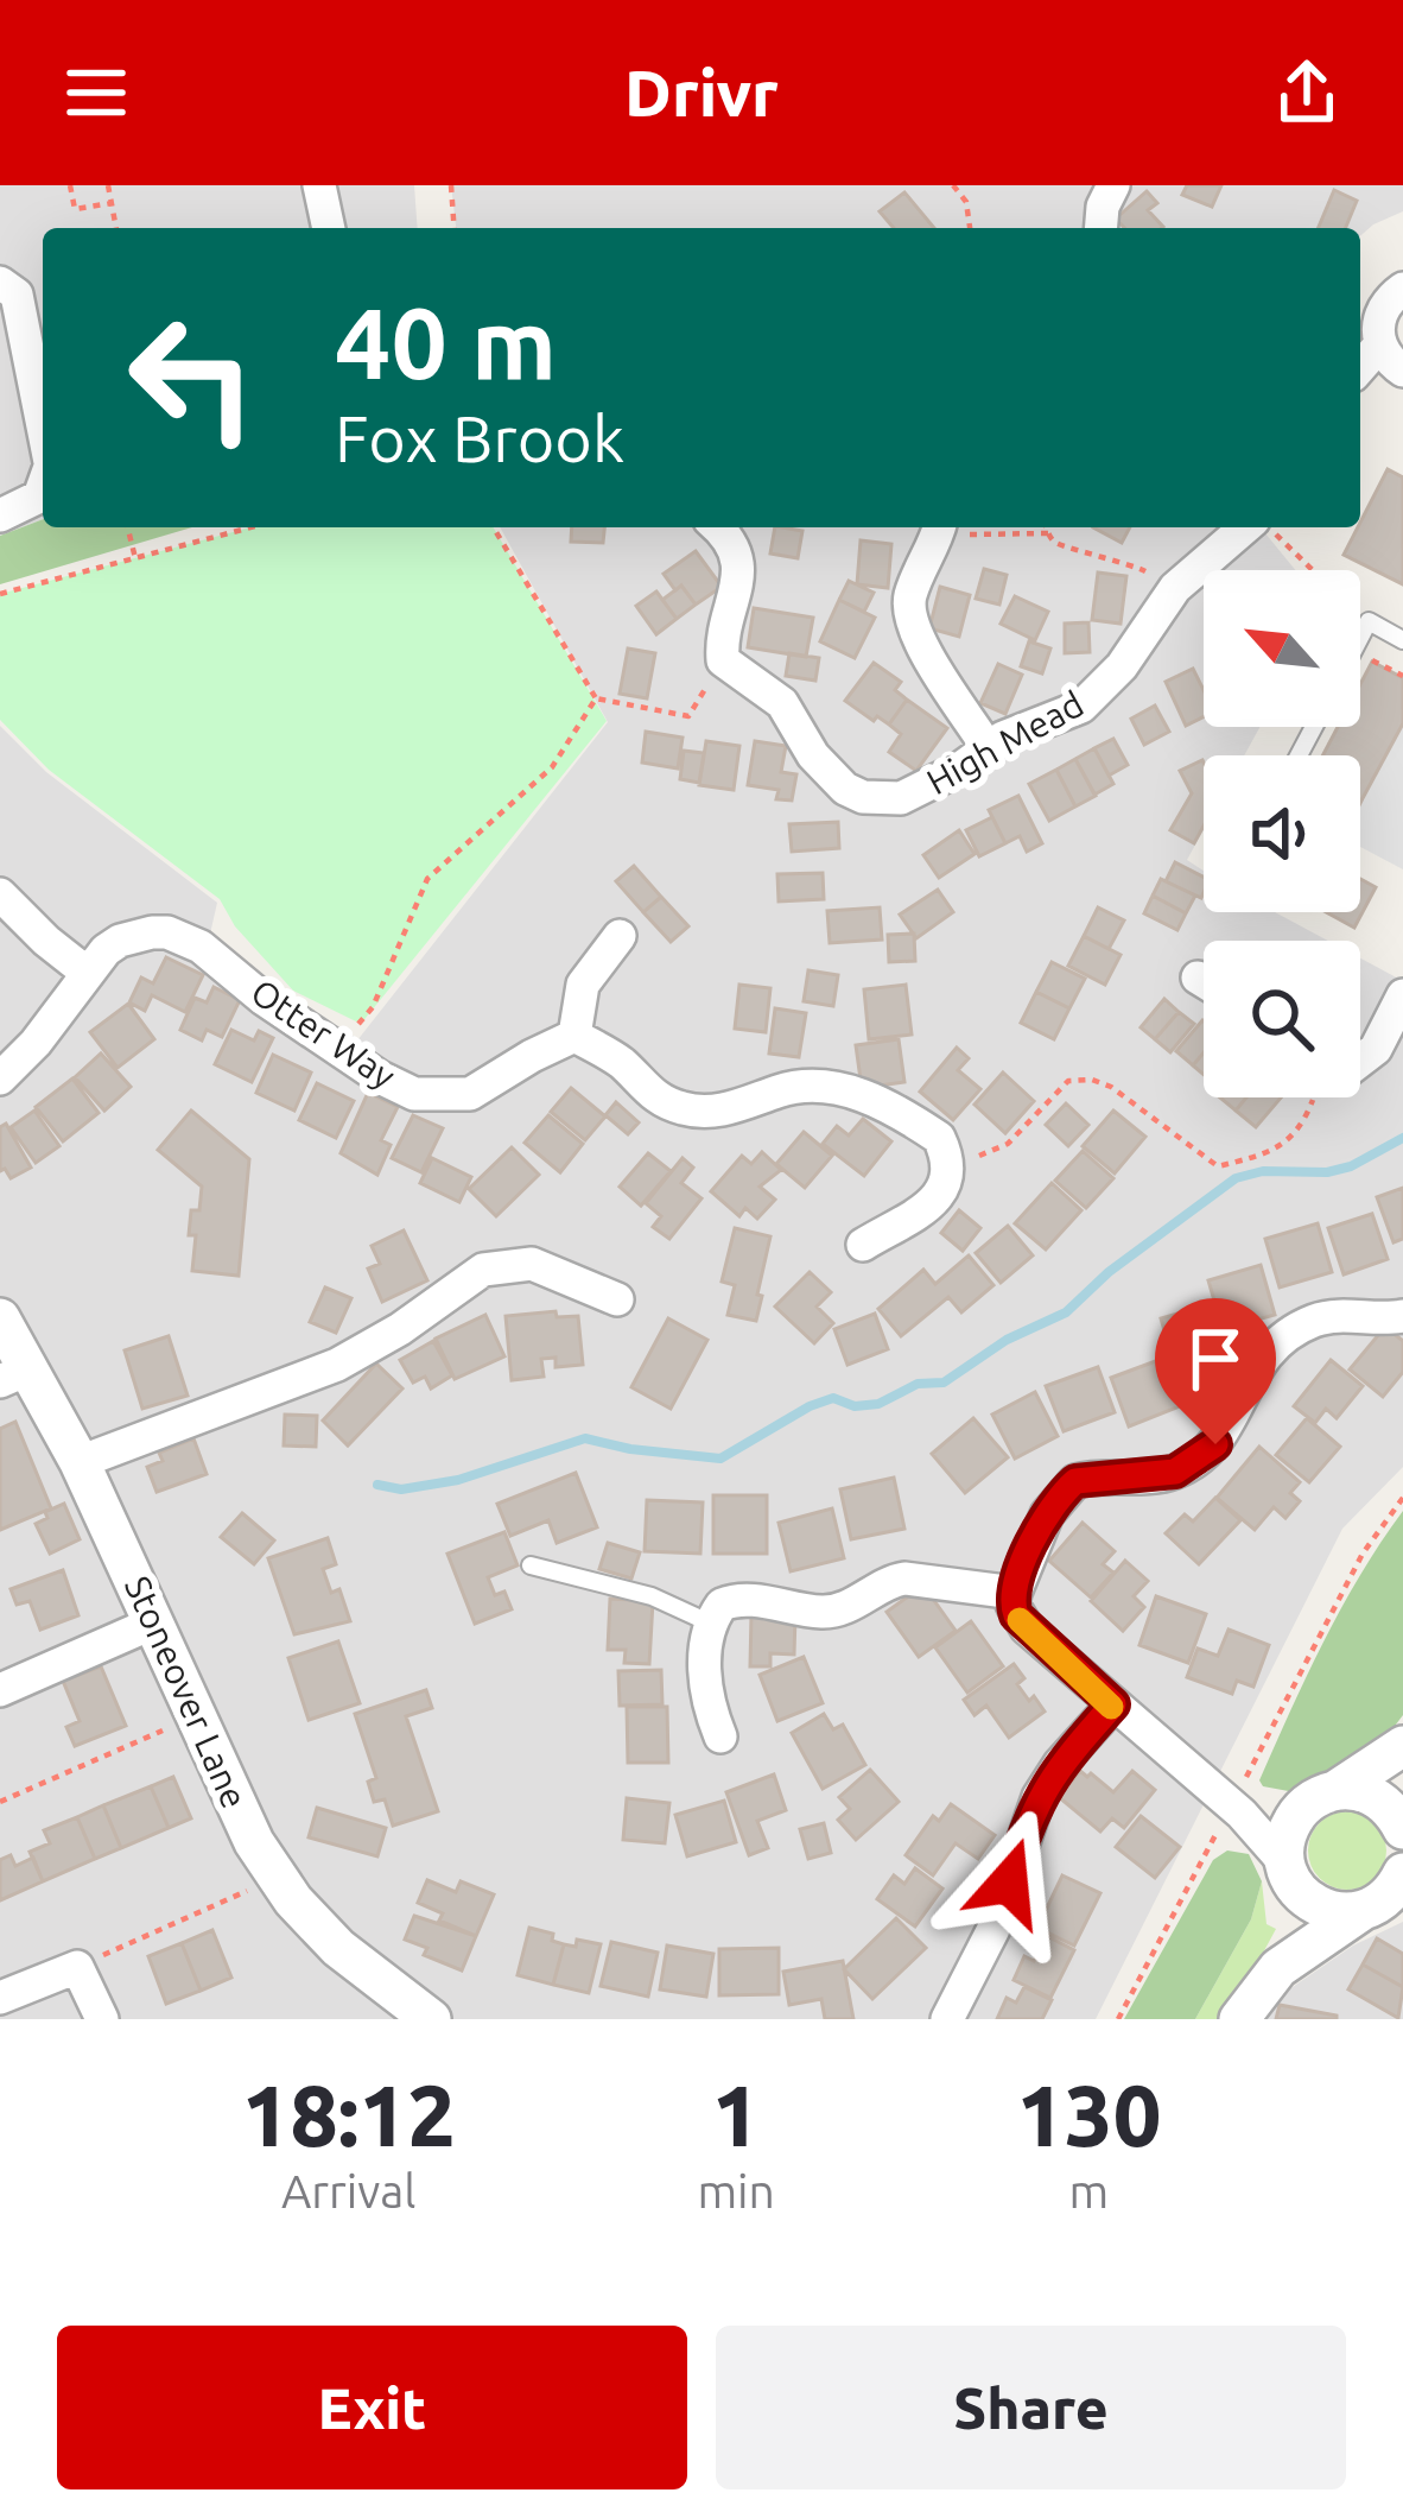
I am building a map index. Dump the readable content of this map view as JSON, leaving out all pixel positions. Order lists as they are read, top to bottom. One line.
{"streets":{"street":["High Mead","Otter Way","Stoneover Lane"]},"north":"top left","page":{"header":"Drivr","turn":["40 m","Fox Brook"],"eta":["18:12","Arrival","1","min","130","m"],"buttons":["Exit","Share"]}}
